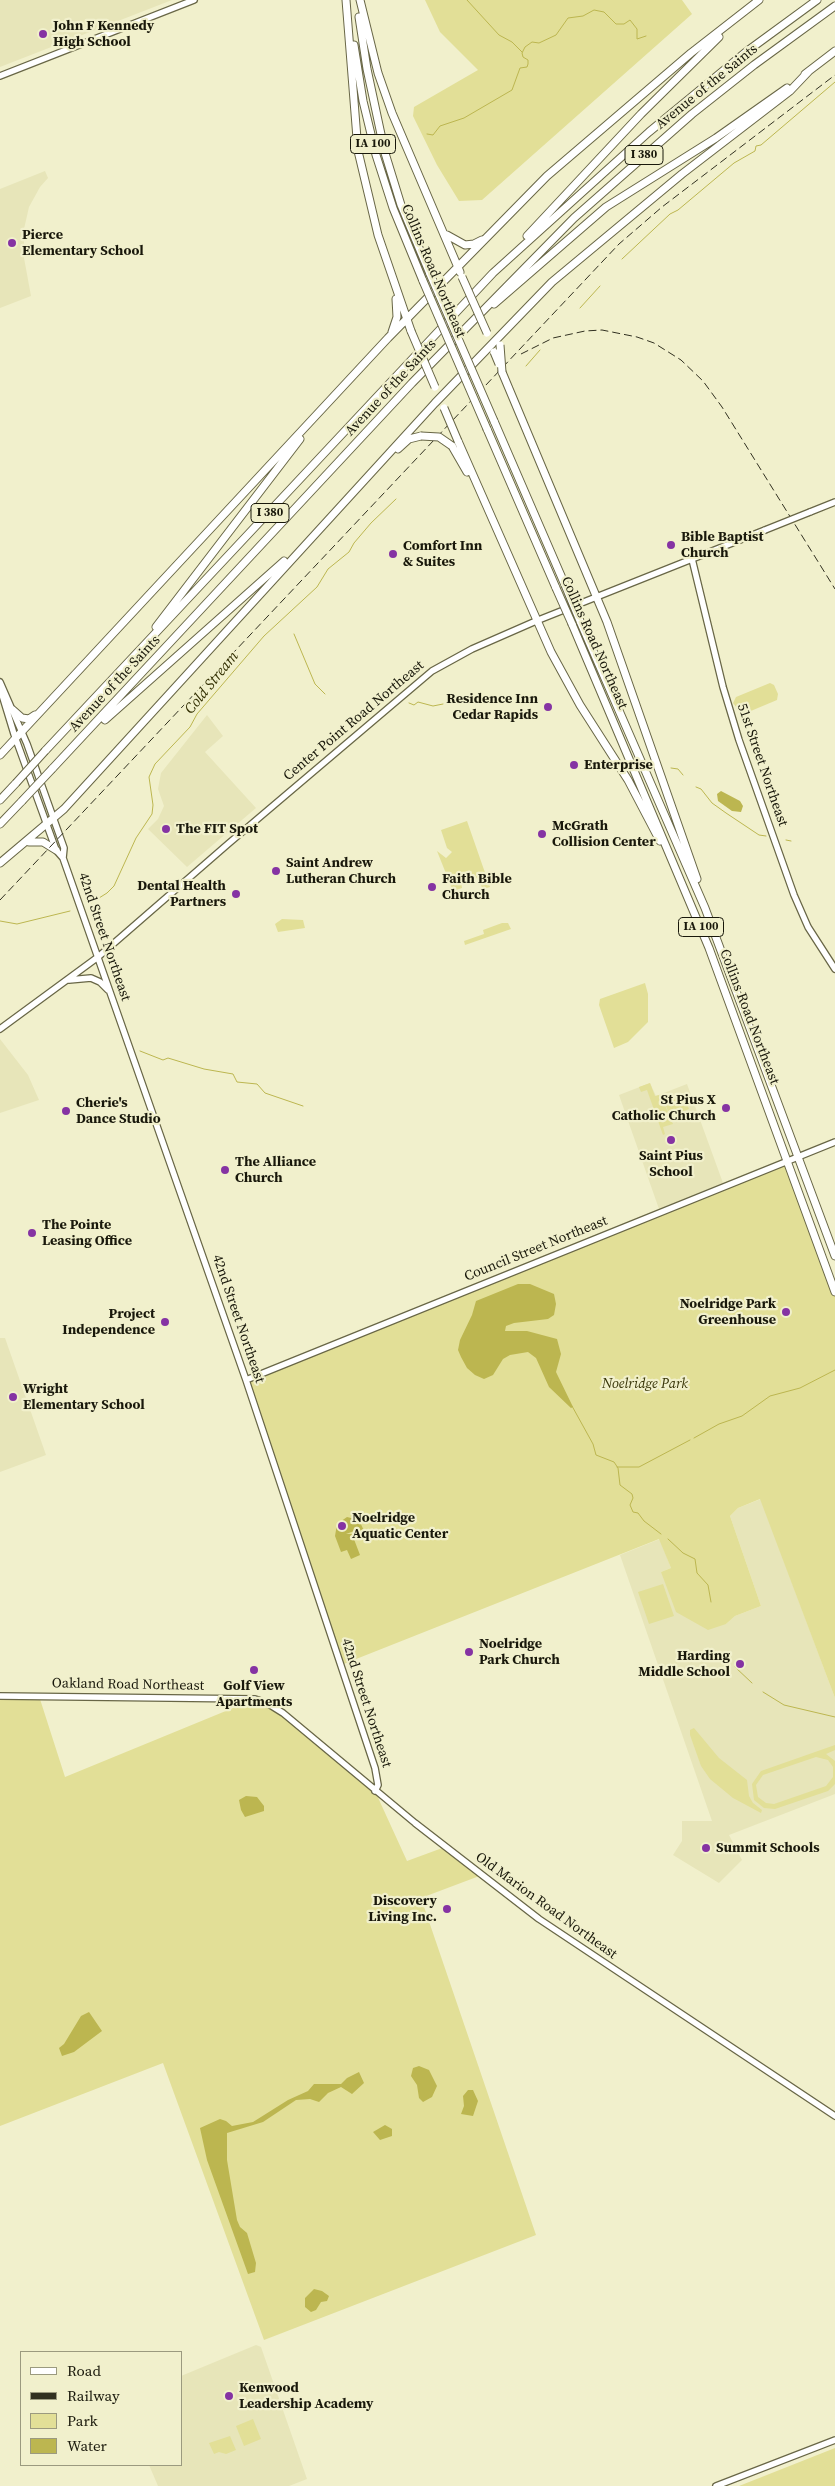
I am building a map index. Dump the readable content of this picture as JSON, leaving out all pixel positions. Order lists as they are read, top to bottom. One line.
{"streets":{"highway":["Avenue of the Saints","IA 100","I 380","Collins Road Northeast"],"main road":["Center Point Road Northeast","51st Street Northeast","42nd Street Northeast","Council Street Northeast","Oakland Road Northeast","Old Marion Road Northeast"]},"crossings":[["Collins Road Northeast","Council Street Northeast"],["Center Point Road Northeast","51st Street Northeast"],["Center Point Road Northeast","42nd Street Northeast"],["42nd Street Northeast","Council Street Northeast"],["42nd Street Northeast","Old Marion Road Northeast"],["Oakland Road Northeast","Old Marion Road Northeast"]],"water":["Cold Stream"],"parks":["Noelridge Park"],"places":["John F Kennedy High School","Pierce Elementary School","Bible Baptist Church","Comfort Inn & Suites","Residence Inn Cedar Rapids","Enterprise","The FIT Spot","McGrath Collision Center","Saint Andrew Lutheran Church","Faith Bible Church","Dental Health Partners","St Pius X Catholic Church","Cherie's Dance Studio","Saint Pius School","The Alliance Church","The Pointe Leasing Office","Noelridge Park Greenhouse","Project Independence","Wright Elementary School","Noelridge Aquatic Center","Noelridge Park Church","Harding Middle School","Golf View Apartments","Summit Schools","Discovery Living Inc.","Kenwood Leadership Academy"],"legend":["Road","Railway","Park","Water"]}
